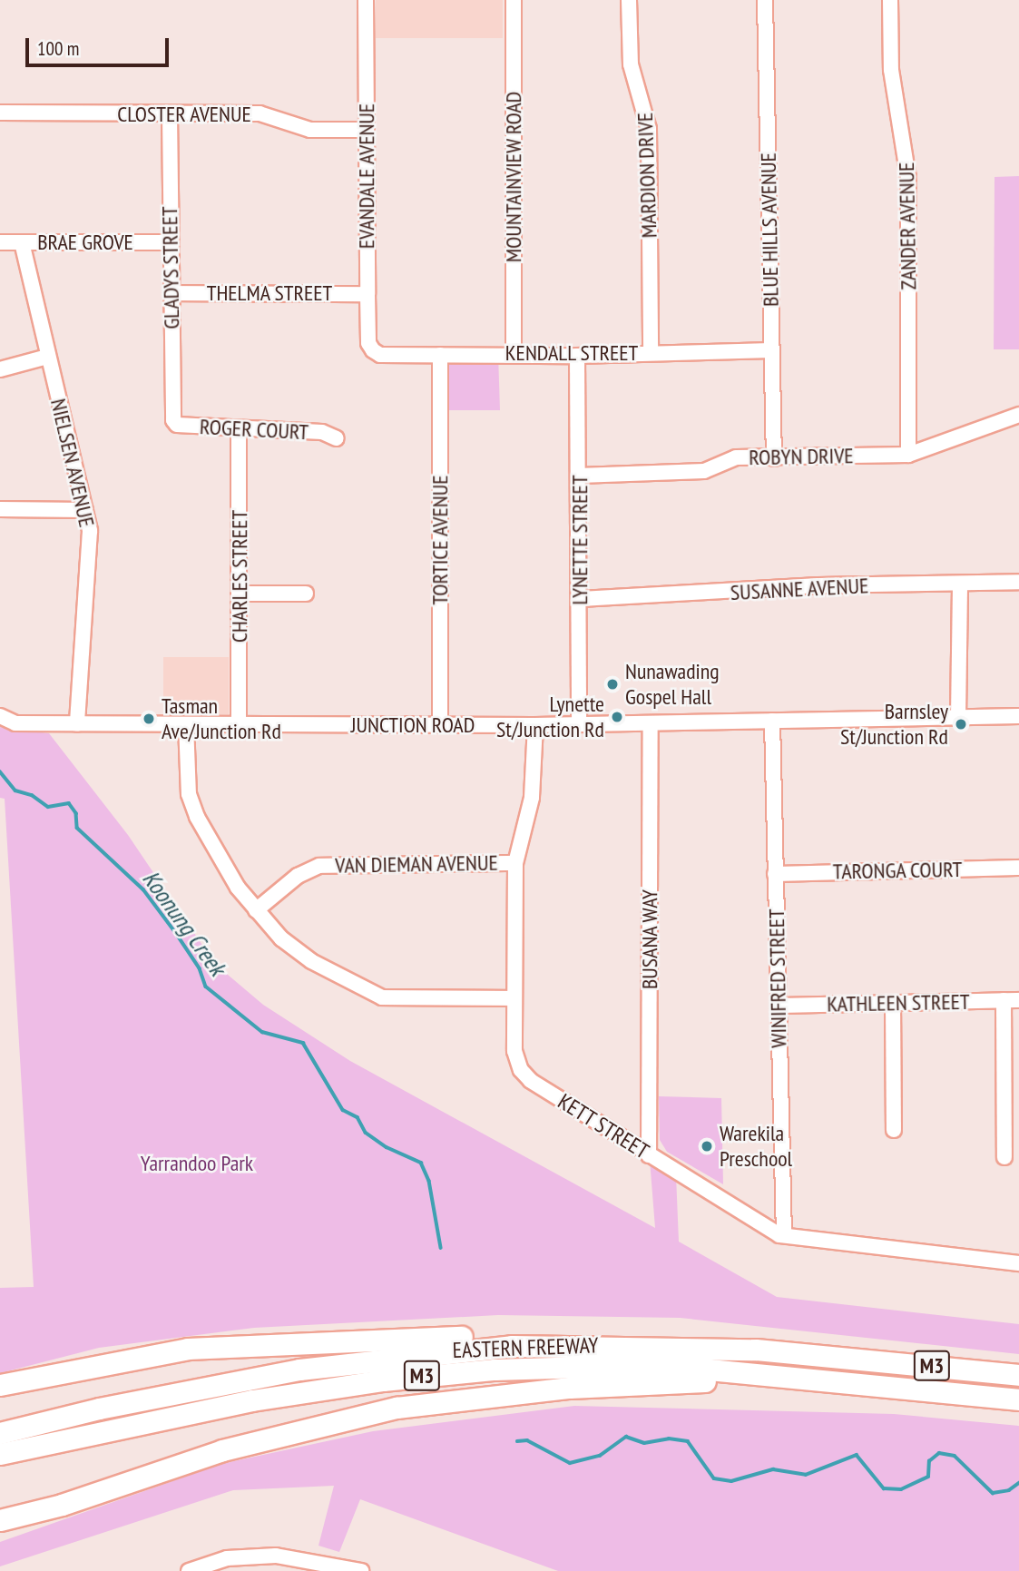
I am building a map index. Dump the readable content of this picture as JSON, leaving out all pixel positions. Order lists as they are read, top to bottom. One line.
{"streets":{"highway":["EASTERN FREEWAY","M3"],"street":["CLOSTER AVENUE","MARDION DRIVE","EVANDALE AVENUE","MOUNTAINVIEW ROAD","ZANDER AVENUE","BLUE HILLS AVENUE","BRAE GROVE","GLADYS STREET","THELMA STREET","KENDALL STREET","ROGER COURT","ROBYN DRIVE","NIELSEN AVENUE","TORTICE AVENUE","LYNETTE STREET","CHARLES STREET","SUSANNE AVENUE","JUNCTION ROAD","VAN DIEMAN AVENUE","TARONGA COURT","BUSANA WAY","WINIFRED STREET","KATHLEEN STREET","KETT STREET"]},"crossings":[["CLOSTER AVENUE","EVANDALE AVENUE"],["CLOSTER AVENUE","GLADYS STREET"],["MARDION DRIVE","KENDALL STREET"],["EVANDALE AVENUE","THELMA STREET"],["EVANDALE AVENUE","KENDALL STREET"],["MOUNTAINVIEW ROAD","KENDALL STREET"],["ZANDER AVENUE","ROBYN DRIVE"],["BLUE HILLS AVENUE","KENDALL STREET"],["BLUE HILLS AVENUE","ROBYN DRIVE"],["BRAE GROVE","GLADYS STREET"],["BRAE GROVE","NIELSEN AVENUE"],["GLADYS STREET","THELMA STREET"],["GLADYS STREET","ROGER COURT"],["KENDALL STREET","TORTICE AVENUE"],["KENDALL STREET","LYNETTE STREET"],["ROGER COURT","CHARLES STREET"],["ROBYN DRIVE","LYNETTE STREET"],["NIELSEN AVENUE","JUNCTION ROAD"],["TORTICE AVENUE","JUNCTION ROAD"],["LYNETTE STREET","SUSANNE AVENUE"],["LYNETTE STREET","JUNCTION ROAD"],["CHARLES STREET","JUNCTION ROAD"],["JUNCTION ROAD","BUSANA WAY"],["JUNCTION ROAD","WINIFRED STREET"],["JUNCTION ROAD","KETT STREET"],["VAN DIEMAN AVENUE","KETT STREET"],["TARONGA COURT","WINIFRED STREET"],["BUSANA WAY","KETT STREET"],["WINIFRED STREET","KATHLEEN STREET"],["WINIFRED STREET","KETT STREET"]],"water":["Koonung Creek"],"parks":["Yarrandoo Park"],"places":["Nunawading Gospel Hall","Lynette St/Junction Rd","Tasman Ave/Junction Rd","Barnsley St/Junction Rd","Warekila Preschool"],"scale_bar":"100 m"}
